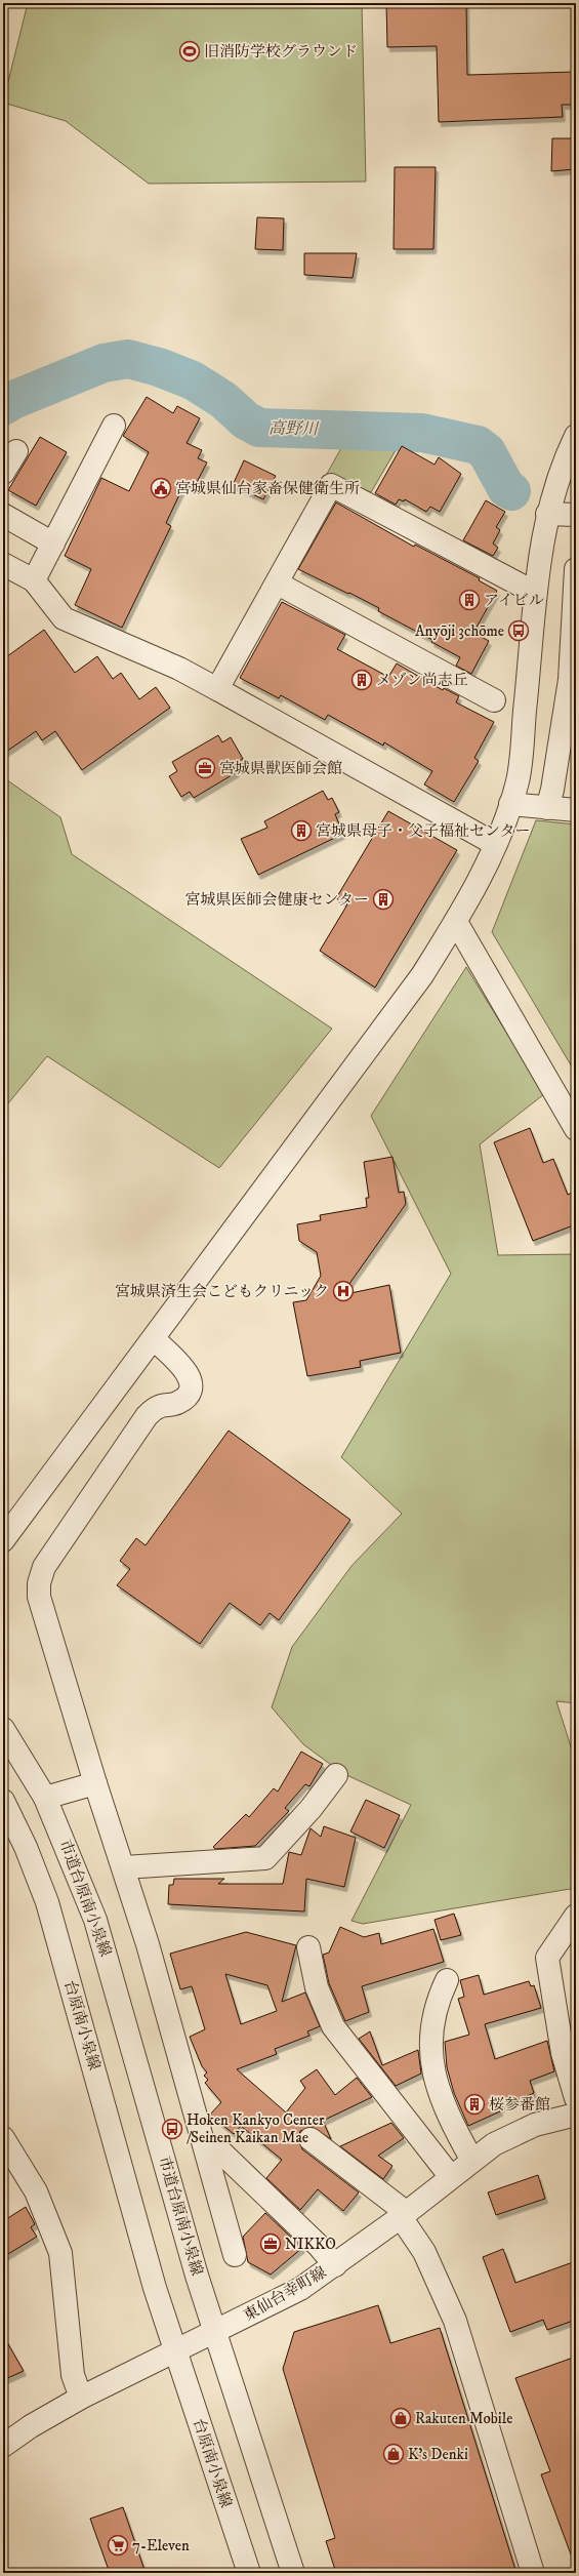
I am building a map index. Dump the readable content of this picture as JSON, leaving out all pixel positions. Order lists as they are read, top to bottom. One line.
{"streets":{"street":["市道台原南小泉線","台原南小泉線","東仙台幸町線"]},"crossings":[["市道台原南小泉線","東仙台幸町線"],["台原南小泉線","東仙台幸町線"]],"water":["高野川"],"places":{"sports":["旧消防学校グラウンド"],"public building":["宮城県仙台家畜保健衛生所"],"building":["アイビル","メゾン尚志丘","宮城県母子・父子福祉センター","宮城県医師会健康センター","桜参番館"],"bus stop":["Anyōji 3chōme","Hoken Kankyo Center /Seinen Kaikan Mae"],"office":["宮城県獣医師会館","NIKKO"],"hospital":["宮城県済生会こどもクリニック"],"shop":["Rakuten Mobile","K's Denki"],"supermarket":["7-Eleven"]}}
